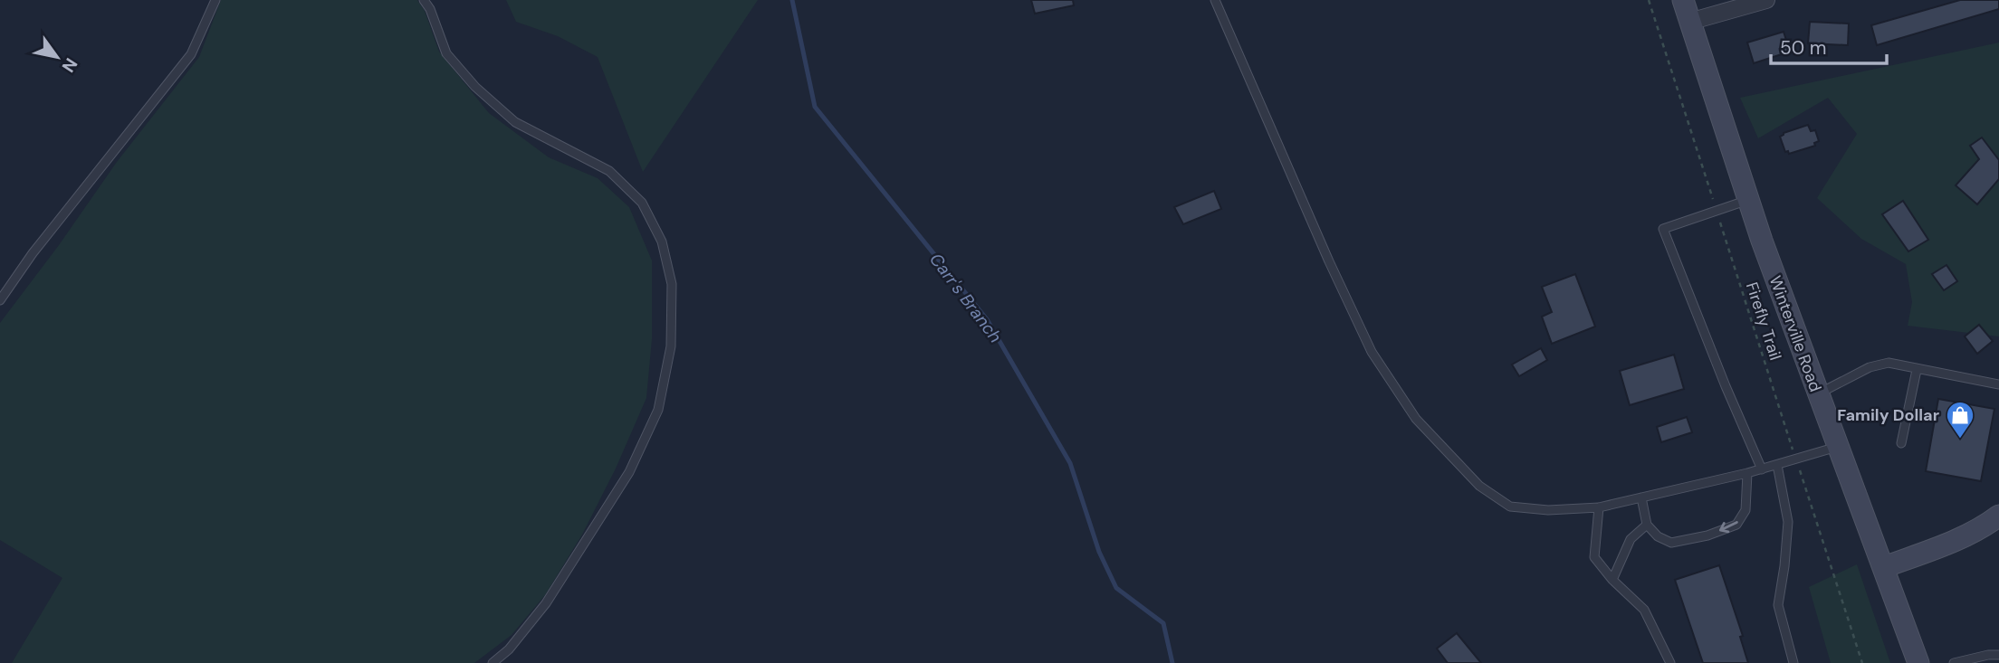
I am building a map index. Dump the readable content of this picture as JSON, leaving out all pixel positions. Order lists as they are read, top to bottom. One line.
{"streets":{"street":["Winterville Road"],"path":["Firefly Trail"]},"water":["Carr's Branch"],"places":{"shop":["Family Dollar"]},"scale_bar":"50 m","north":"bottom right"}
